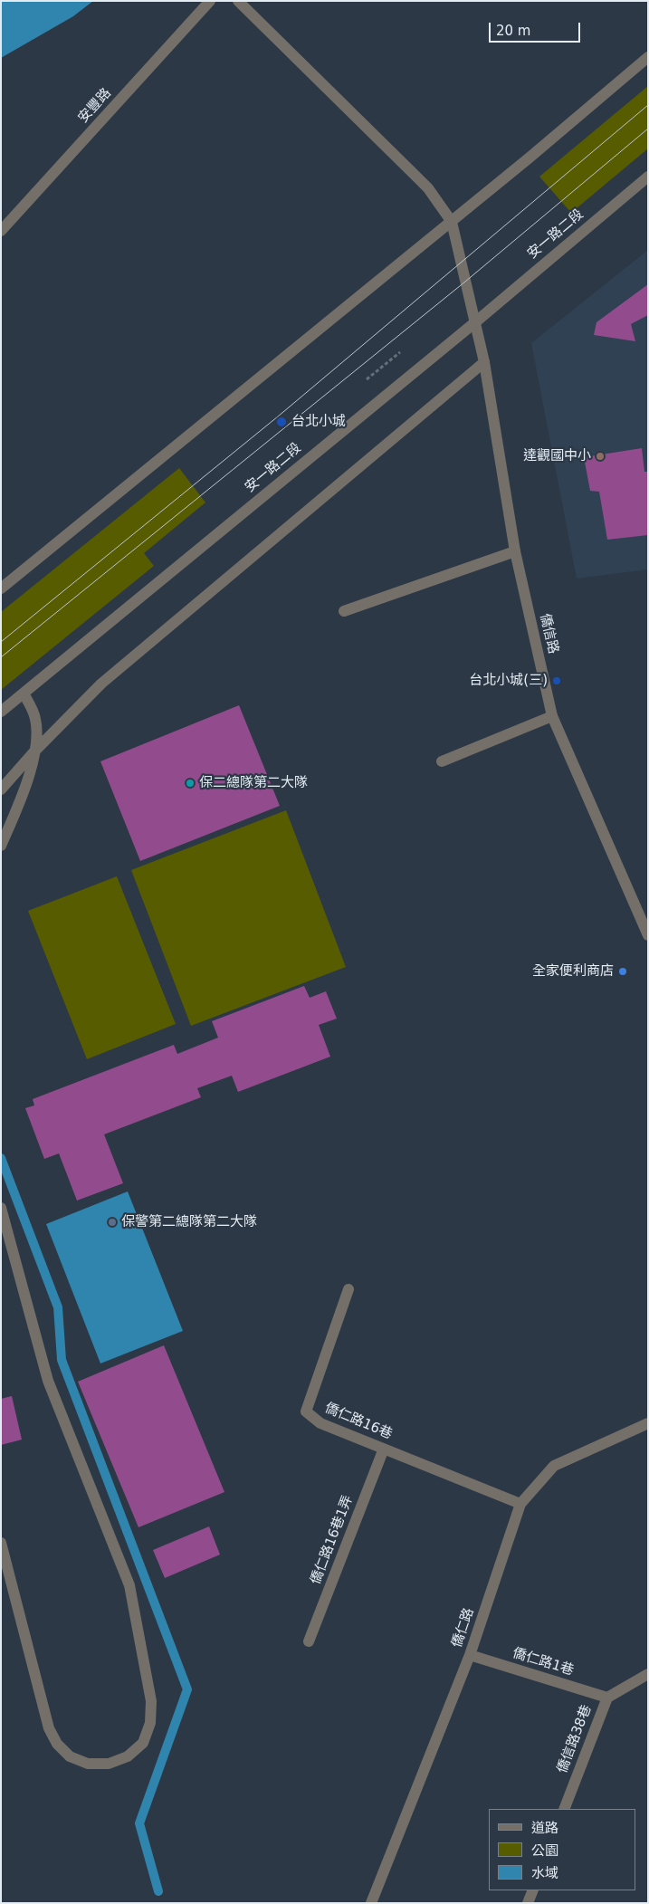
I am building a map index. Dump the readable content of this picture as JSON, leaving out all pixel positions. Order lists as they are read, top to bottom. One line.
{"streets":{"street":["安豐路","安一路二段","僑信路","僑仁路16巷","僑仁路16巷1弄","僑仁路","僑仁路1巷","僑信路38巷"]},"crossings":[["安一路二段","僑信路"],["僑仁路16巷","僑仁路16巷1弄"],["僑仁路16巷","僑仁路"],["僑仁路","僑仁路1巷"],["僑仁路1巷","僑信路38巷"]],"places":["台北小城","達觀國中小","台北小城(三)","保二總隊第二大隊","全家便利商店","保警第二總隊第二大隊"],"legend":["道路","公園","水域"],"scale_bar":"20 m"}
